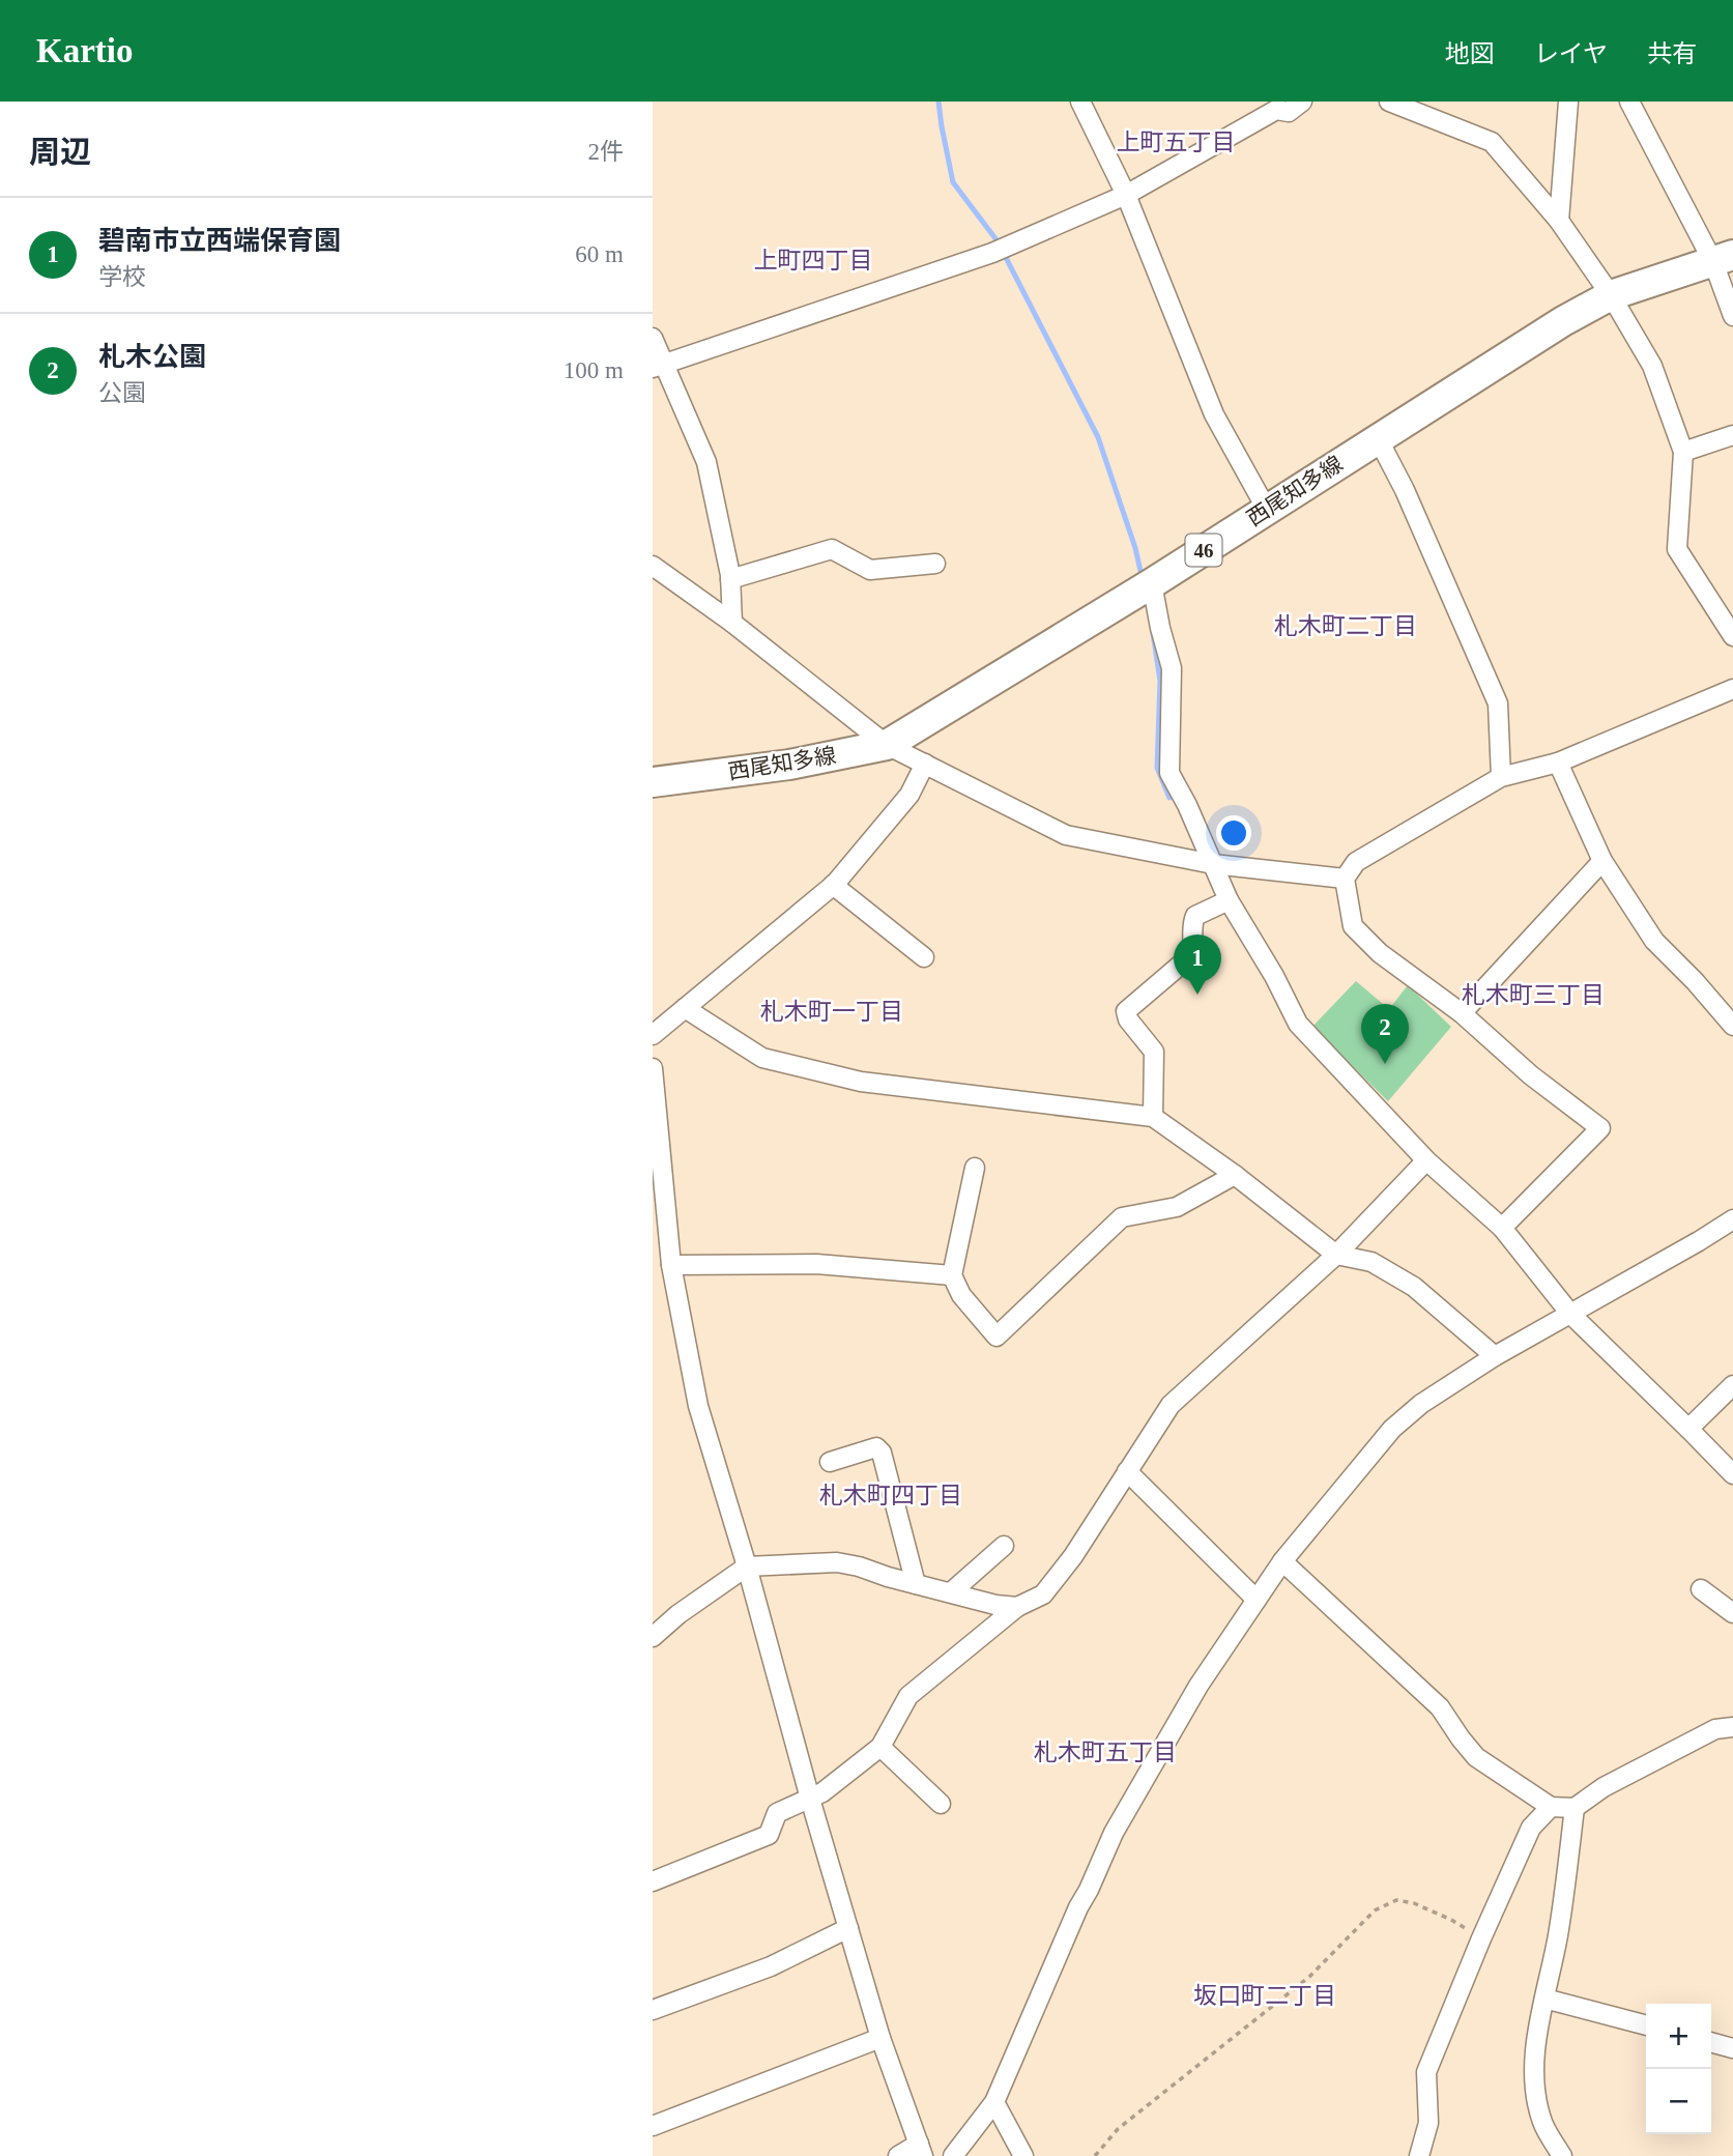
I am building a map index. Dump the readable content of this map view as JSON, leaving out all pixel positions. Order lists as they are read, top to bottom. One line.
{"streets":{"main road":["西尾知多線","46"]},"districts":["上町五丁目","上町四丁目","札木町二丁目","札木町三丁目","札木町一丁目","札木町四丁目","札木町五丁目","坂口町二丁目"],"page":{"header":"Kartio","nav":["地図","レイヤ","共有"],"heading":["周辺","2件"],"list":[{"mark":"1","name":"碧南市立西端保育園","note":"学校","value":"60 m"},{"mark":"2","name":"札木公園","note":"公園","value":"100 m"}],"pins":["1","2"],"map_buttons":["+","−"]}}
